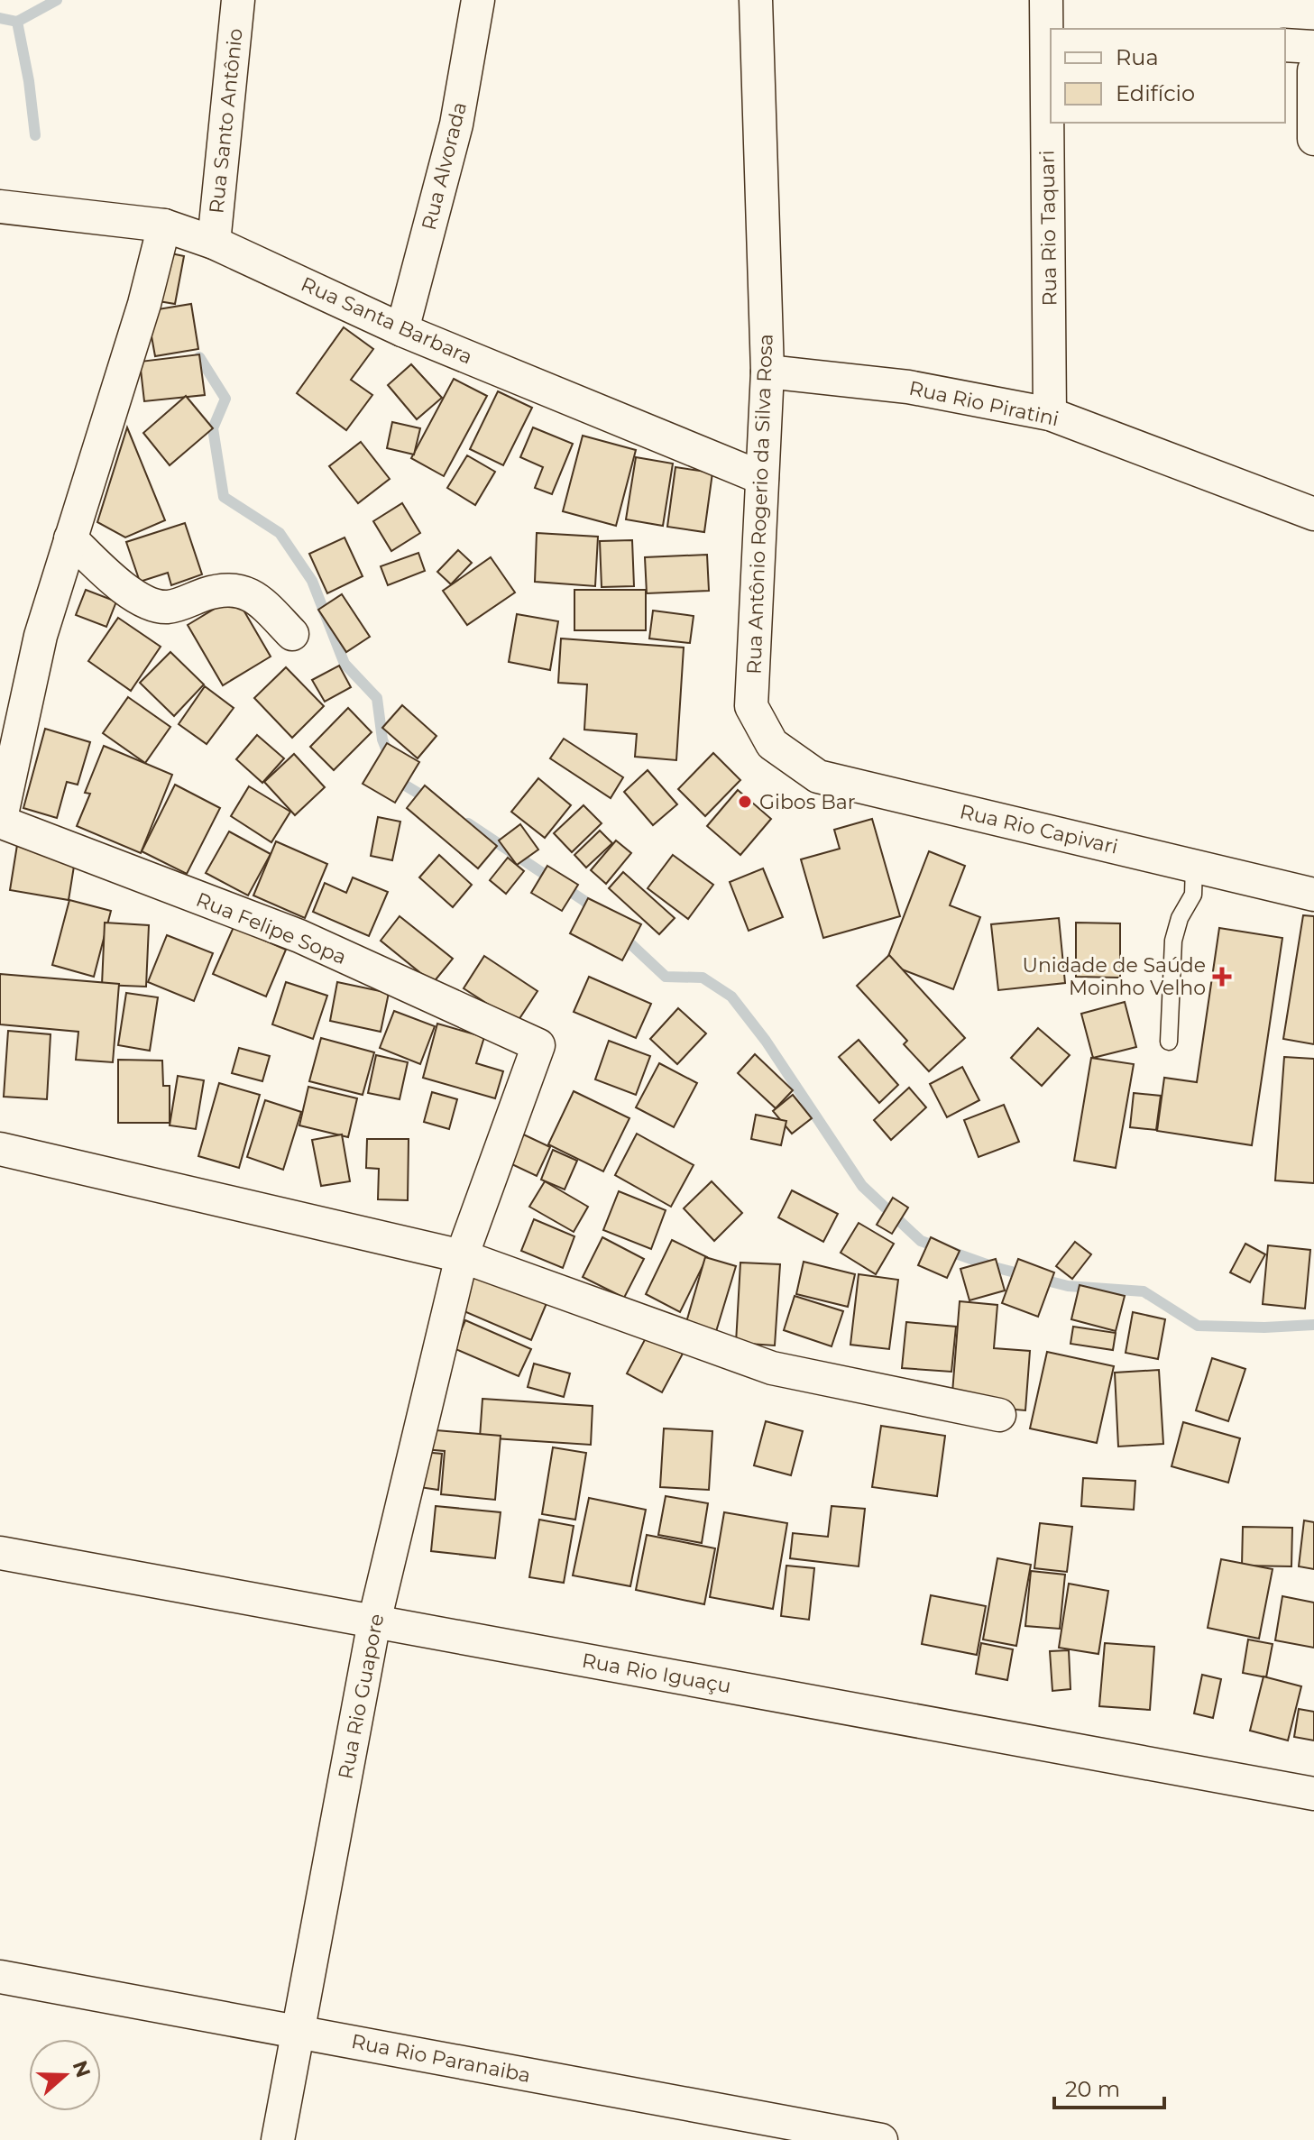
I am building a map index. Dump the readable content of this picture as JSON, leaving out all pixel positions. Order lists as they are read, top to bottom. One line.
{"streets":{"street":["Rua Santo Antônio","Rua Alvorada","Rua Rio Taquari","Rua Santa Barbara","Rua Rio Piratini","Rua Antônio Rogerio da Silva Rosa","Rua Rio Capivari","Rua Felipe Sopa","Rua Rio Iguaçu","Rua Rio Guapore","Rua Rio Paranaiba"]},"crossings":[["Rua Santo Antônio","Rua Santa Barbara"],["Rua Alvorada","Rua Santa Barbara"],["Rua Rio Taquari","Rua Rio Piratini"],["Rua Santa Barbara","Rua Antônio Rogerio da Silva Rosa"],["Rua Rio Piratini","Rua Antônio Rogerio da Silva Rosa"],["Rua Antônio Rogerio da Silva Rosa","Rua Rio Capivari"],["Rua Felipe Sopa","Rua Rio Guapore"],["Rua Rio Iguaçu","Rua Rio Guapore"],["Rua Rio Guapore","Rua Rio Paranaiba"]],"places":{"other":["Gibos Bar"],"health":["Unidade de Saúde Moinho Velho"]},"legend":["Rua","Edifício"],"scale_bar":"20 m","north":"right"}
